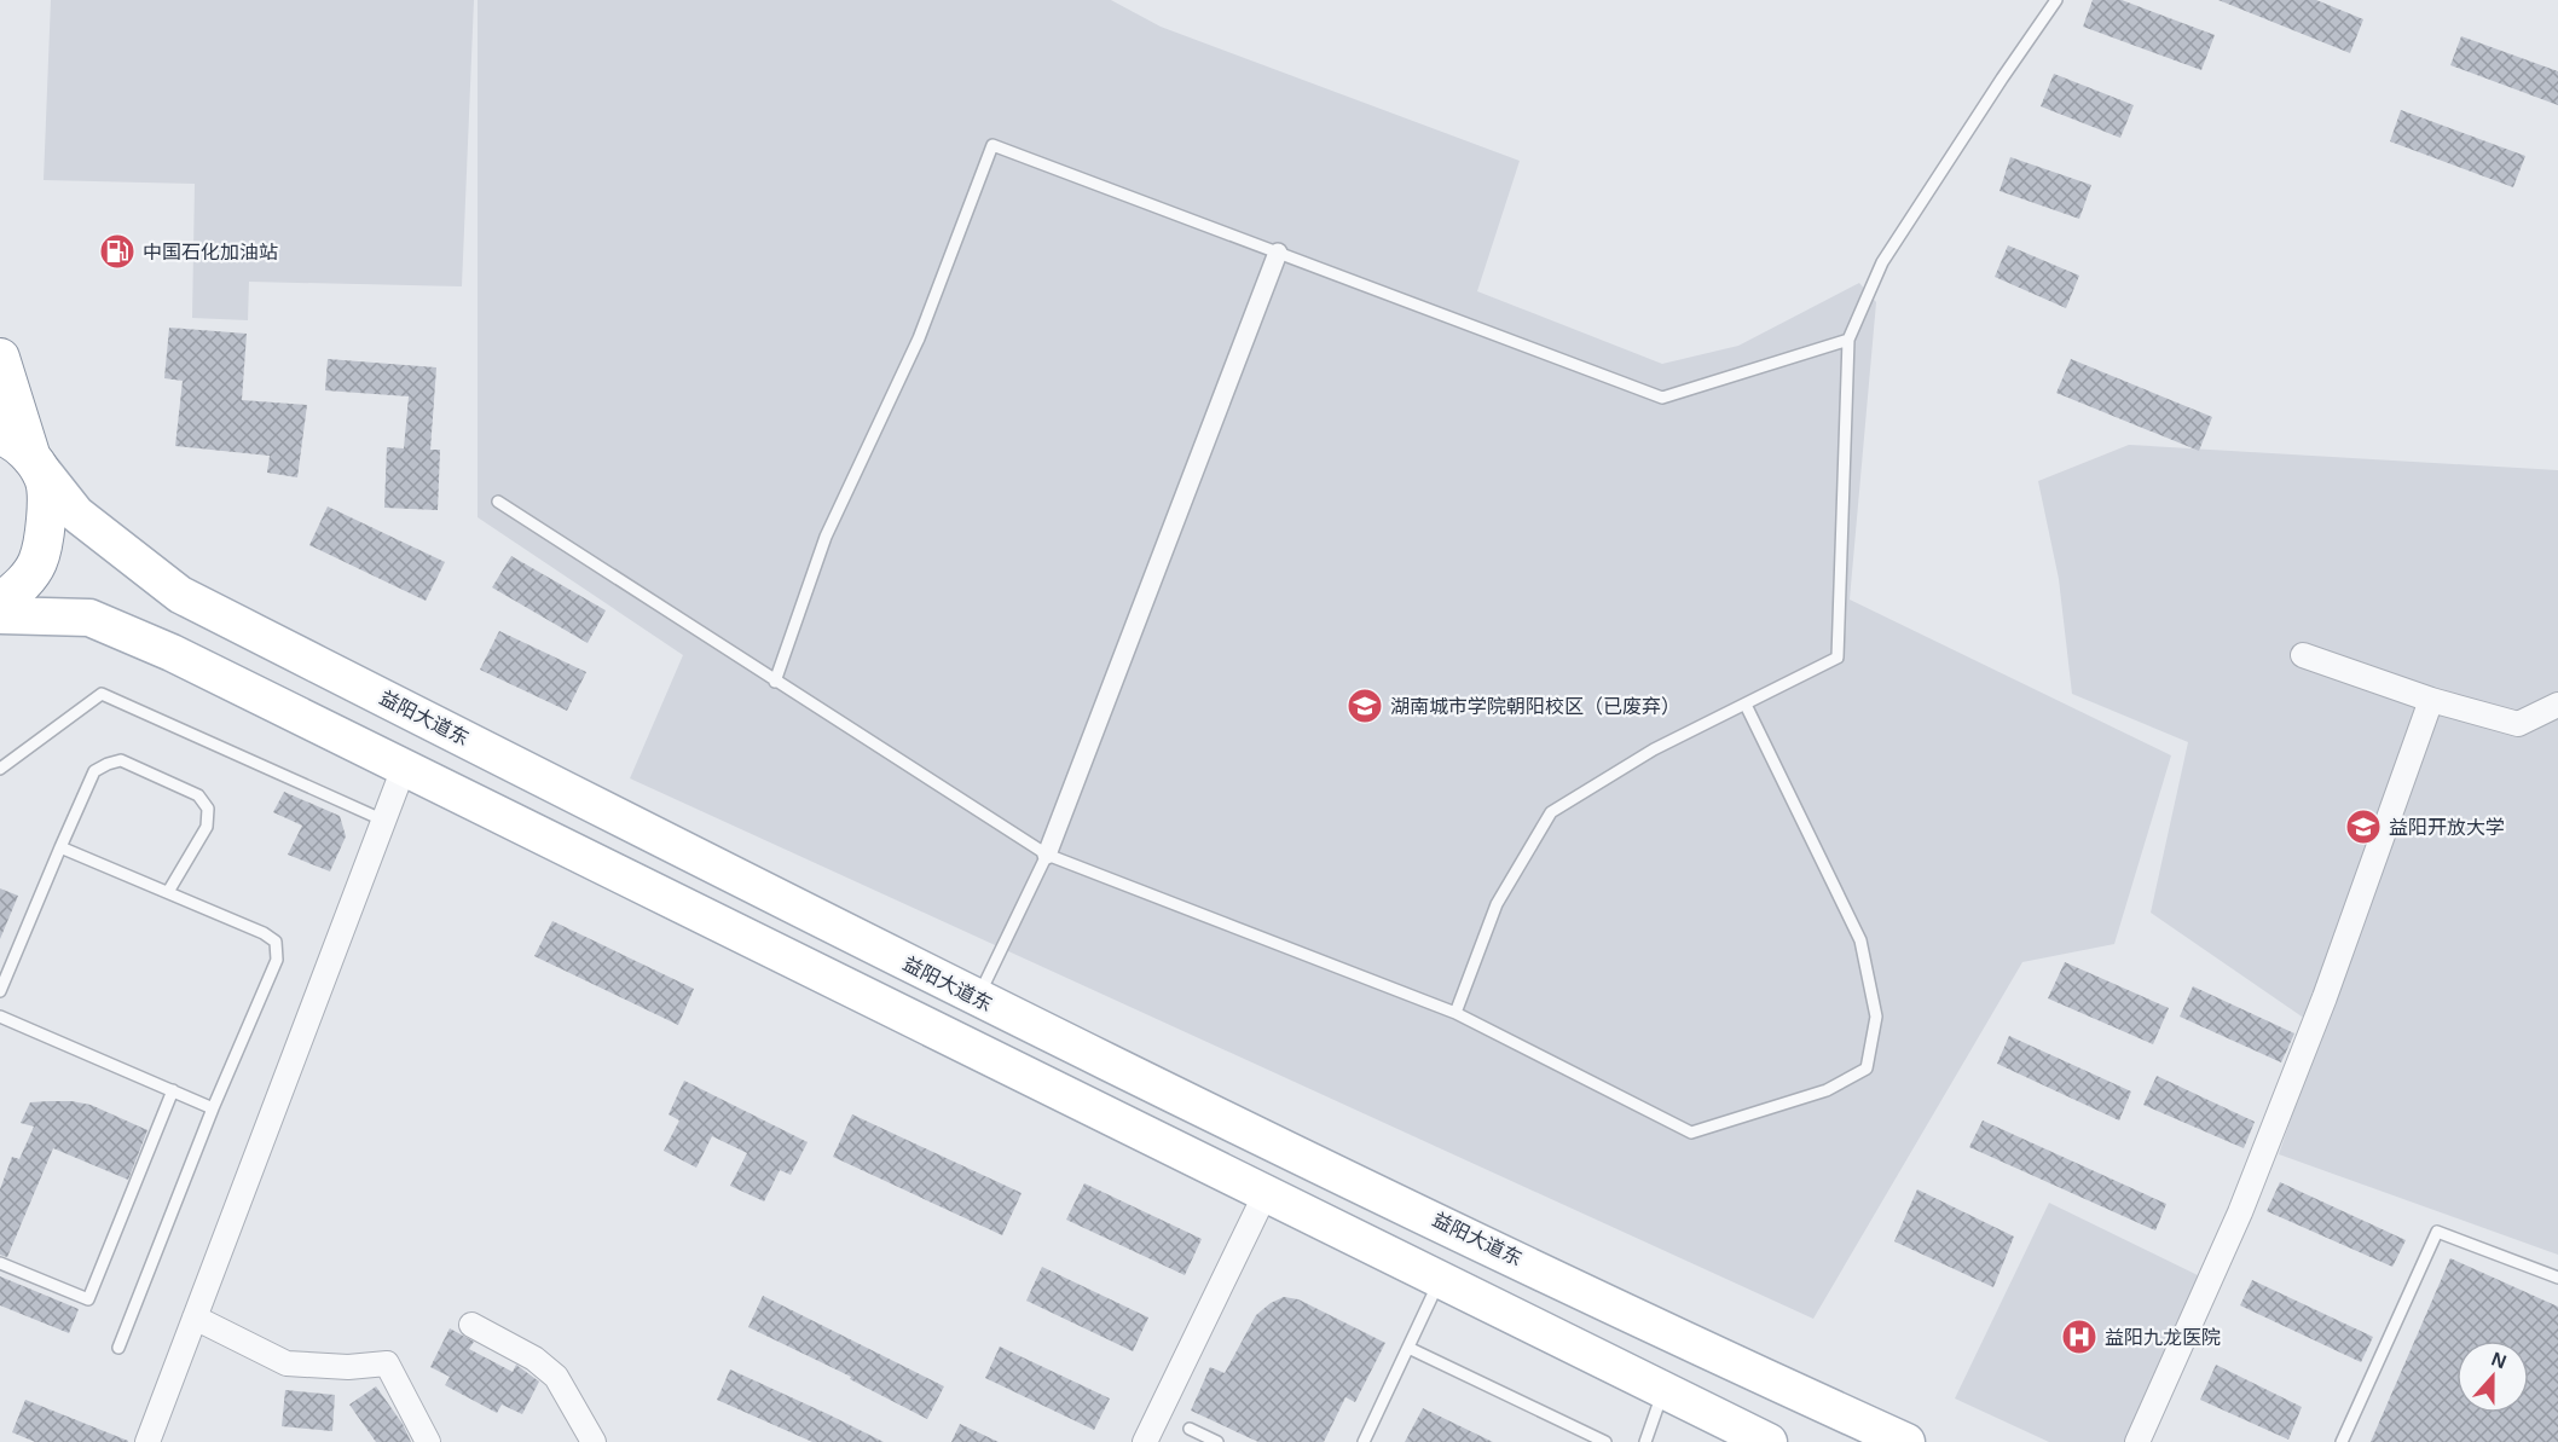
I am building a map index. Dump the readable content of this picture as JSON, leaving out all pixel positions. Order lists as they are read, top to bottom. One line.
{"streets":{"main road":["益阳大道东"]},"places":{"fuel station":["中国石化加油站"],"school or university":["湖南城市学院朝阳校区（已废弃）","益阳开放大学"],"hospital":["益阳九龙医院"]},"north":"top"}
